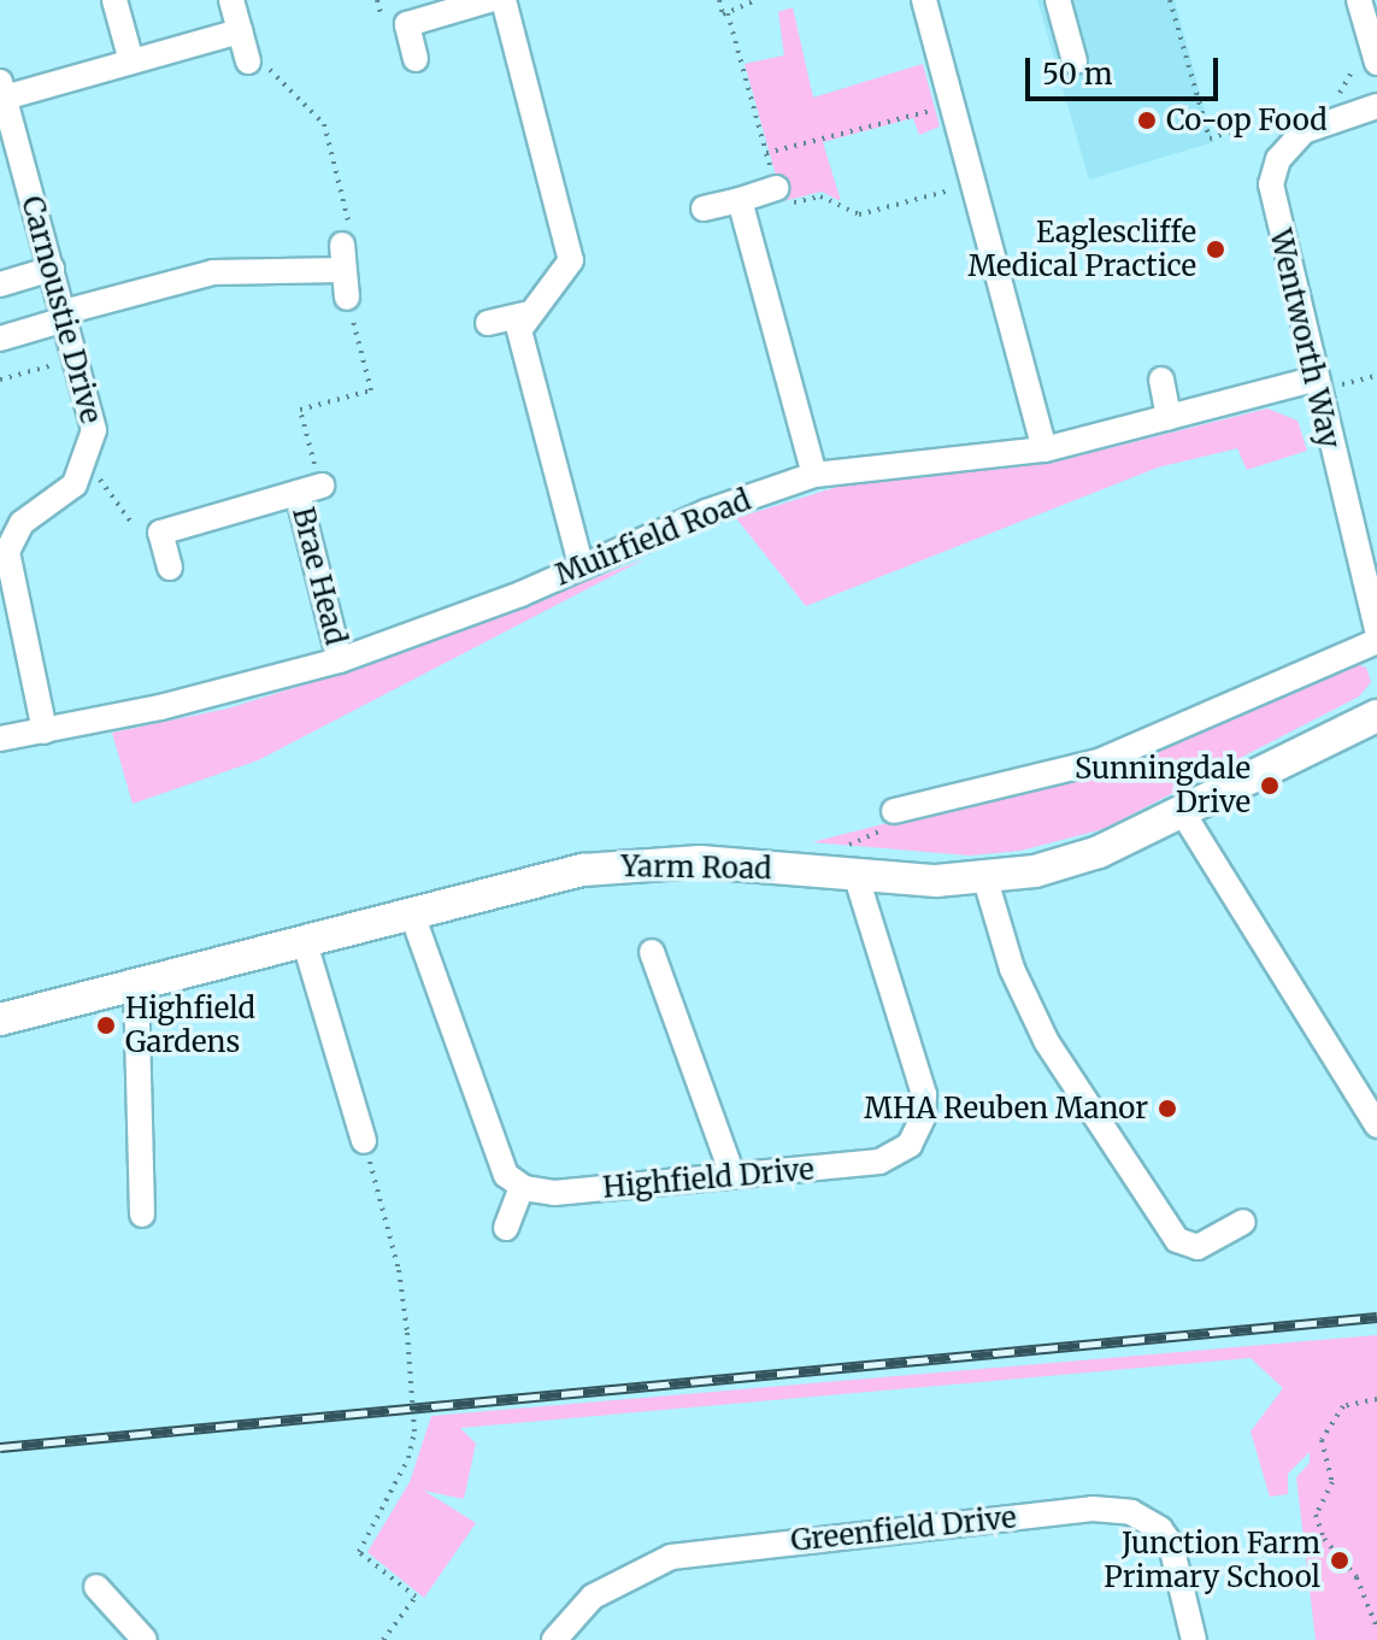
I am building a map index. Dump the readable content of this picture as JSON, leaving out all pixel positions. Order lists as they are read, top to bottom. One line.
{"streets":{"main road":["Yarm Road"],"street":["Carnoustie Drive","Wentworth Way","Muirfield Road","Brae Head","Highfield Drive","Greenfield Drive"]},"crossings":[["Carnoustie Drive","Muirfield Road"],["Wentworth Way","Muirfield Road"],["Muirfield Road","Brae Head"],["Yarm Road","Highfield Drive"]],"places":["Co-op Food","Eaglescliffe Medical Practice","Sunningdale Drive","Highfield Gardens","MHA Reuben Manor","Junction Farm Primary School"],"scale_bar":"50 m"}
